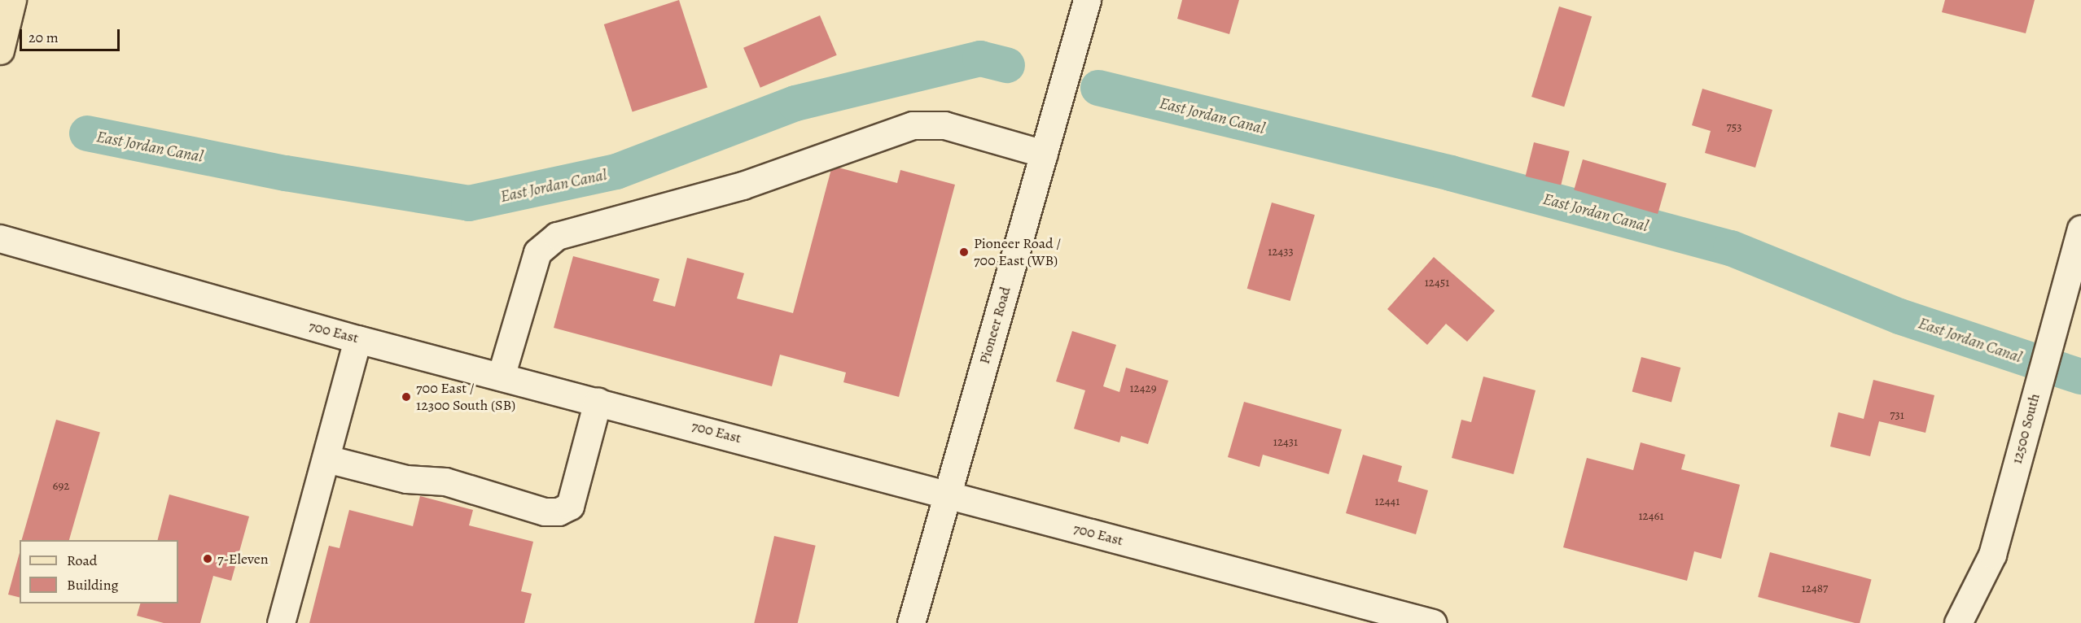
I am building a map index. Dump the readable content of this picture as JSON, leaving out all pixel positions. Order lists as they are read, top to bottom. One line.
{"streets":{"street":["Pioneer Road","700 East","12500 South"]},"crossings":[["Pioneer Road","700 East"]],"water":["East Jordan Canal"],"places":["Pioneer Road / 700 East (WB)","700 East / 12300 South (SB)","7-Eleven"],"house_numbers":["753","12433","12451","12429","731","12431","692","12441","12461","12487"],"legend":["Road","Building"],"scale_bar":"20 m"}
